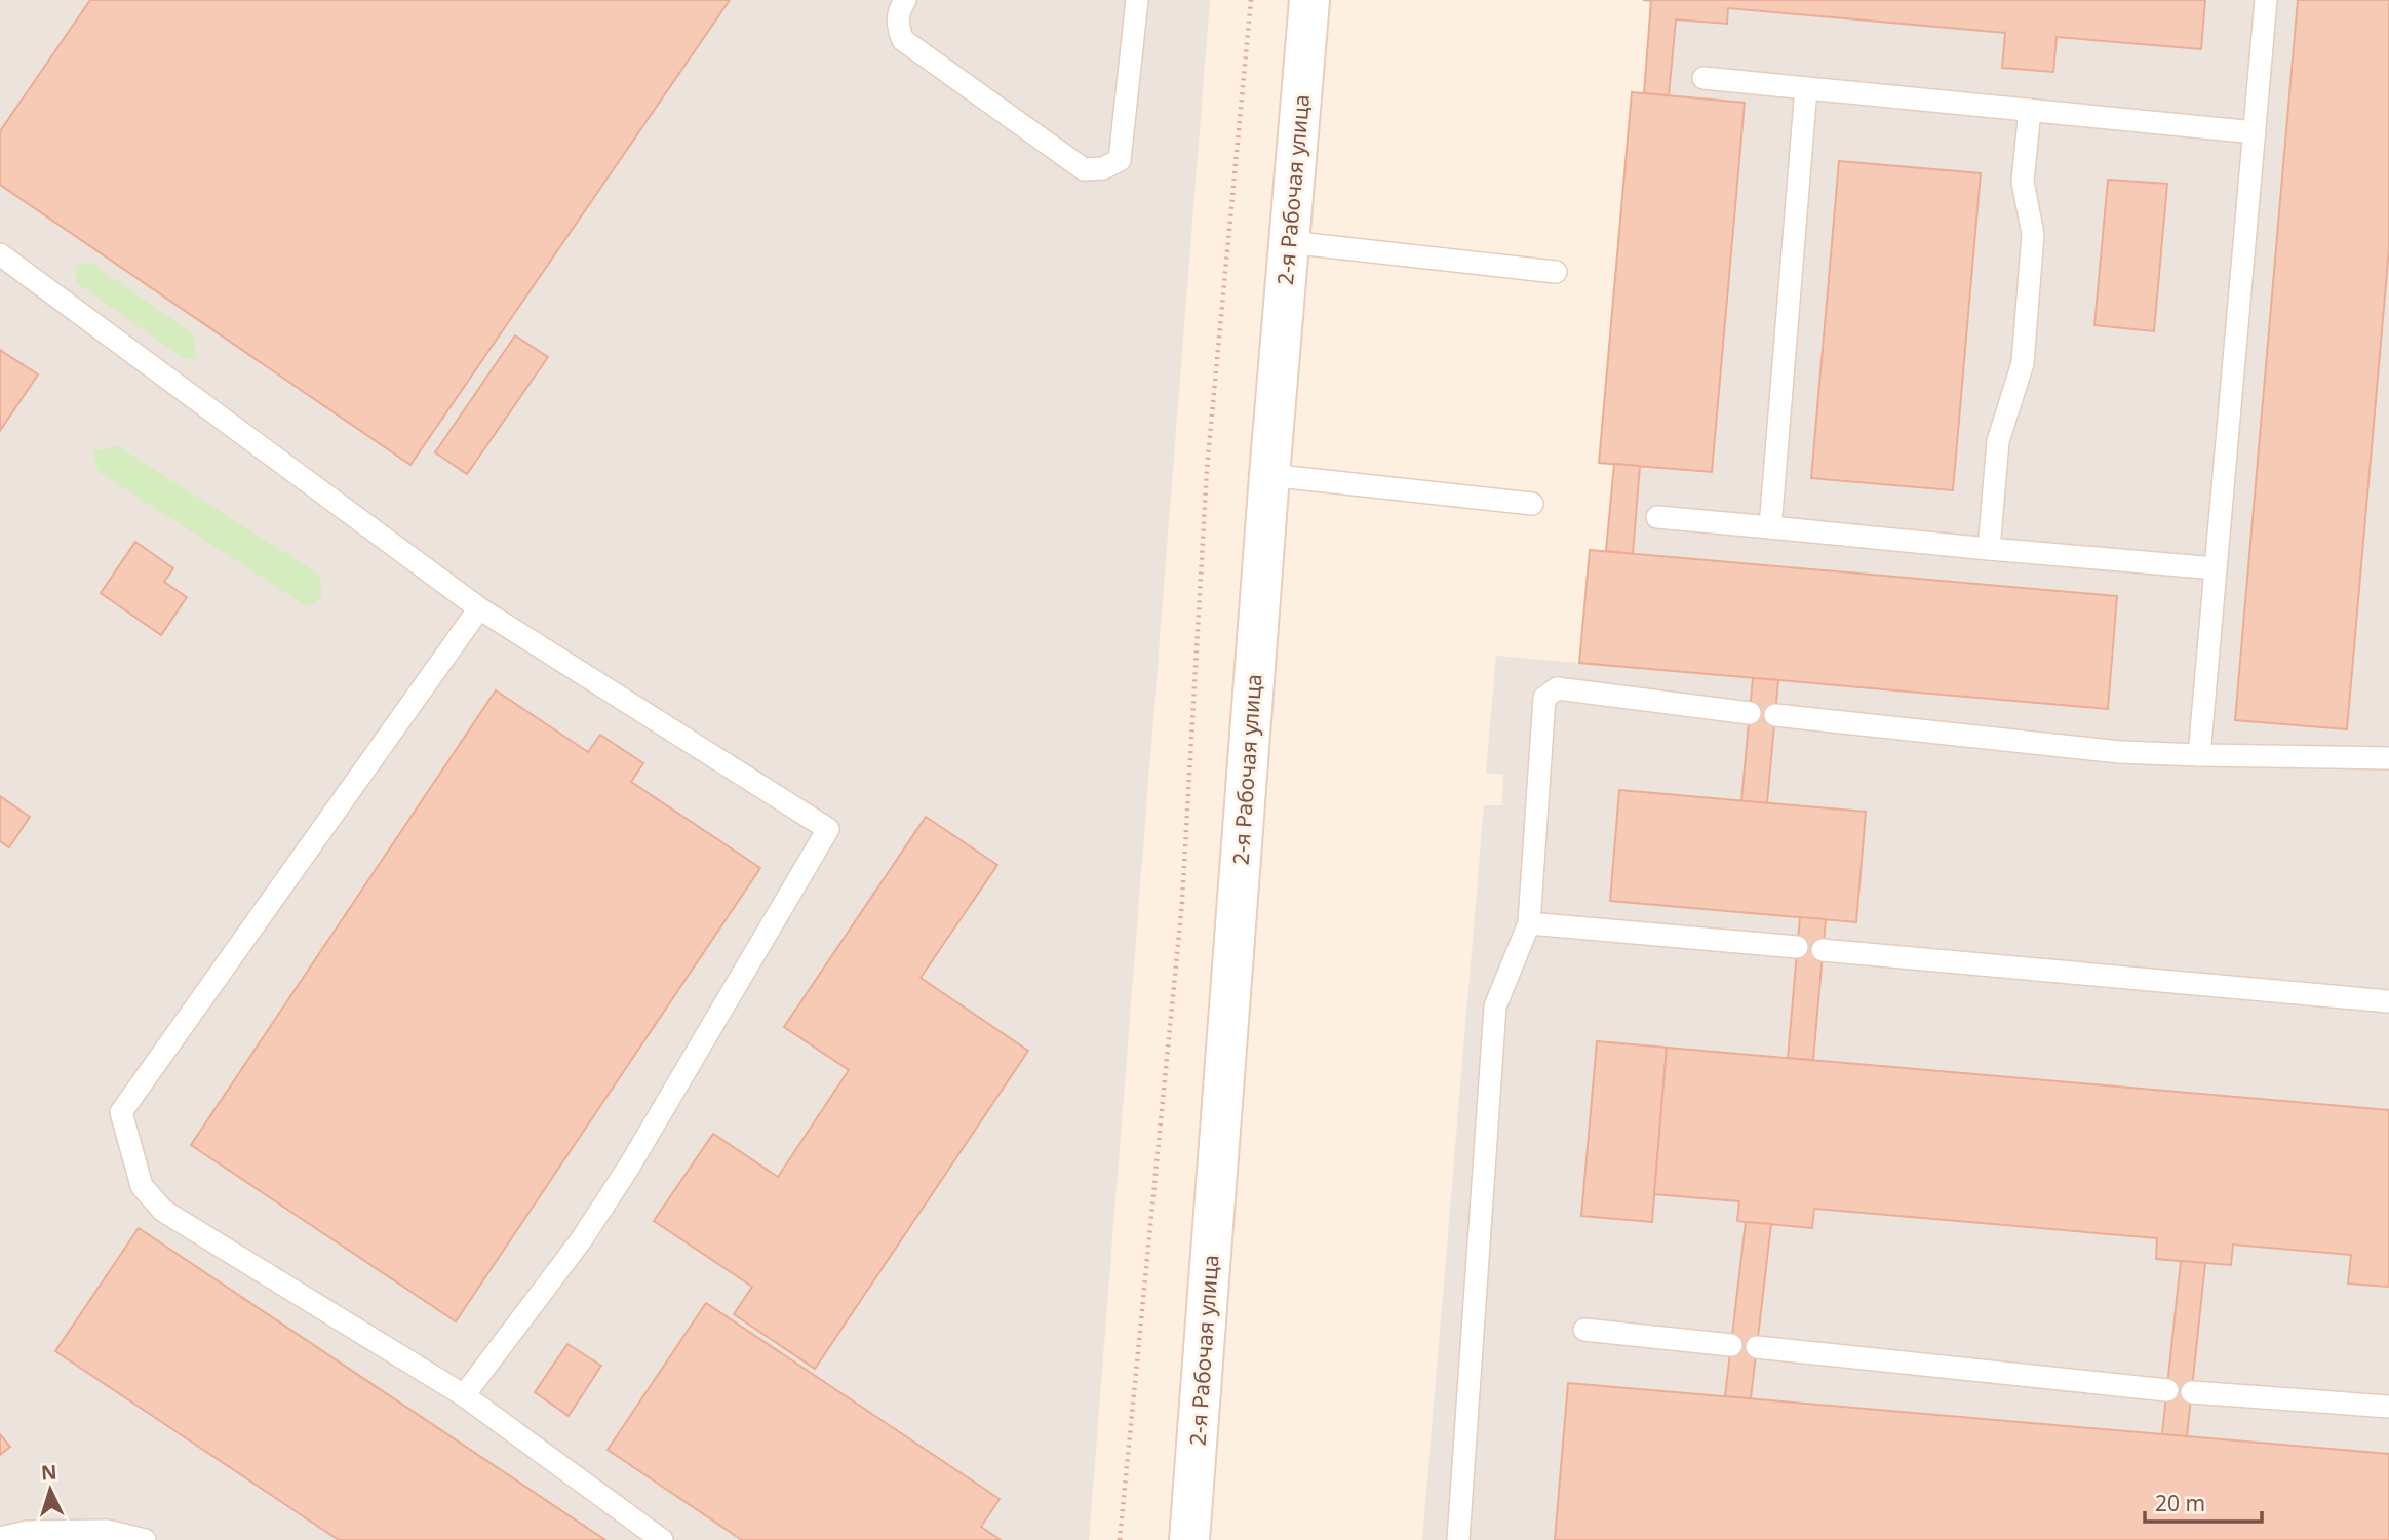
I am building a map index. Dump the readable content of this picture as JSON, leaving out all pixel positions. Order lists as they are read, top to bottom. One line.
{"streets":{"main road":["2-я Рабочая улица"]},"scale_bar":"20 m","north":"top"}
